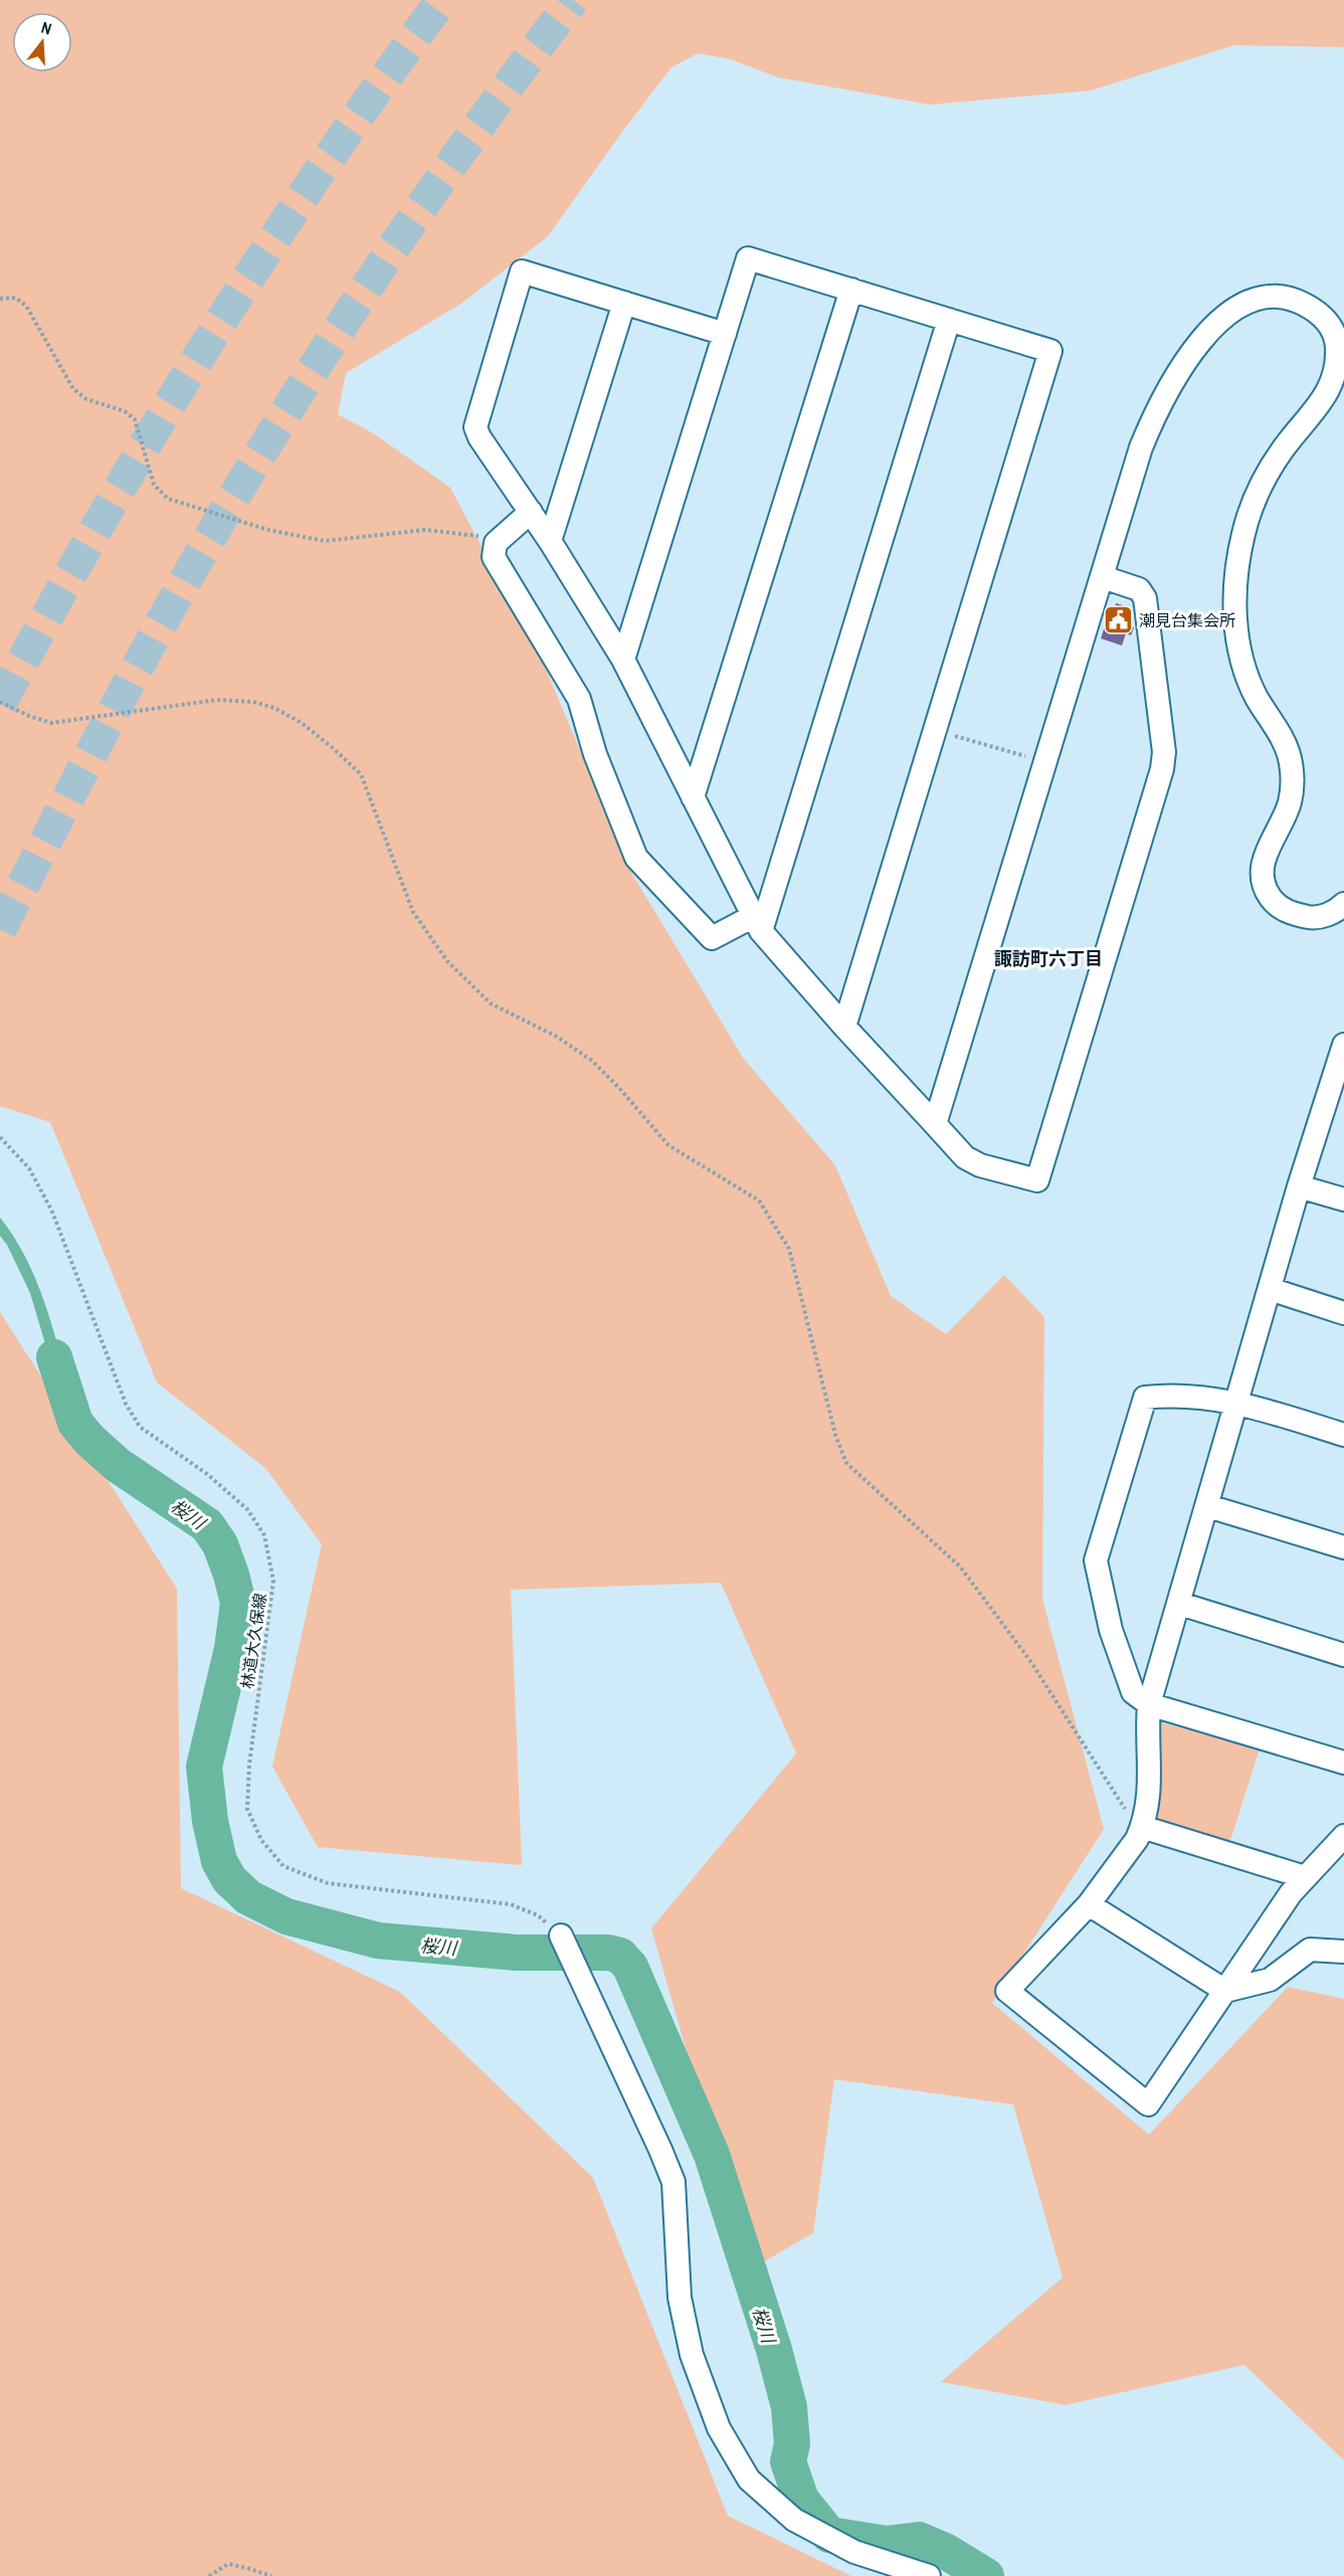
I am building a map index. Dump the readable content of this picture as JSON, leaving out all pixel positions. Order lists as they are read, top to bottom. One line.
{"streets":{"path":["林道大久保線"]},"districts":["諏訪町六丁目"],"water":["桜川"],"places":{"public building":["潮見台集会所"]},"north":"top"}
